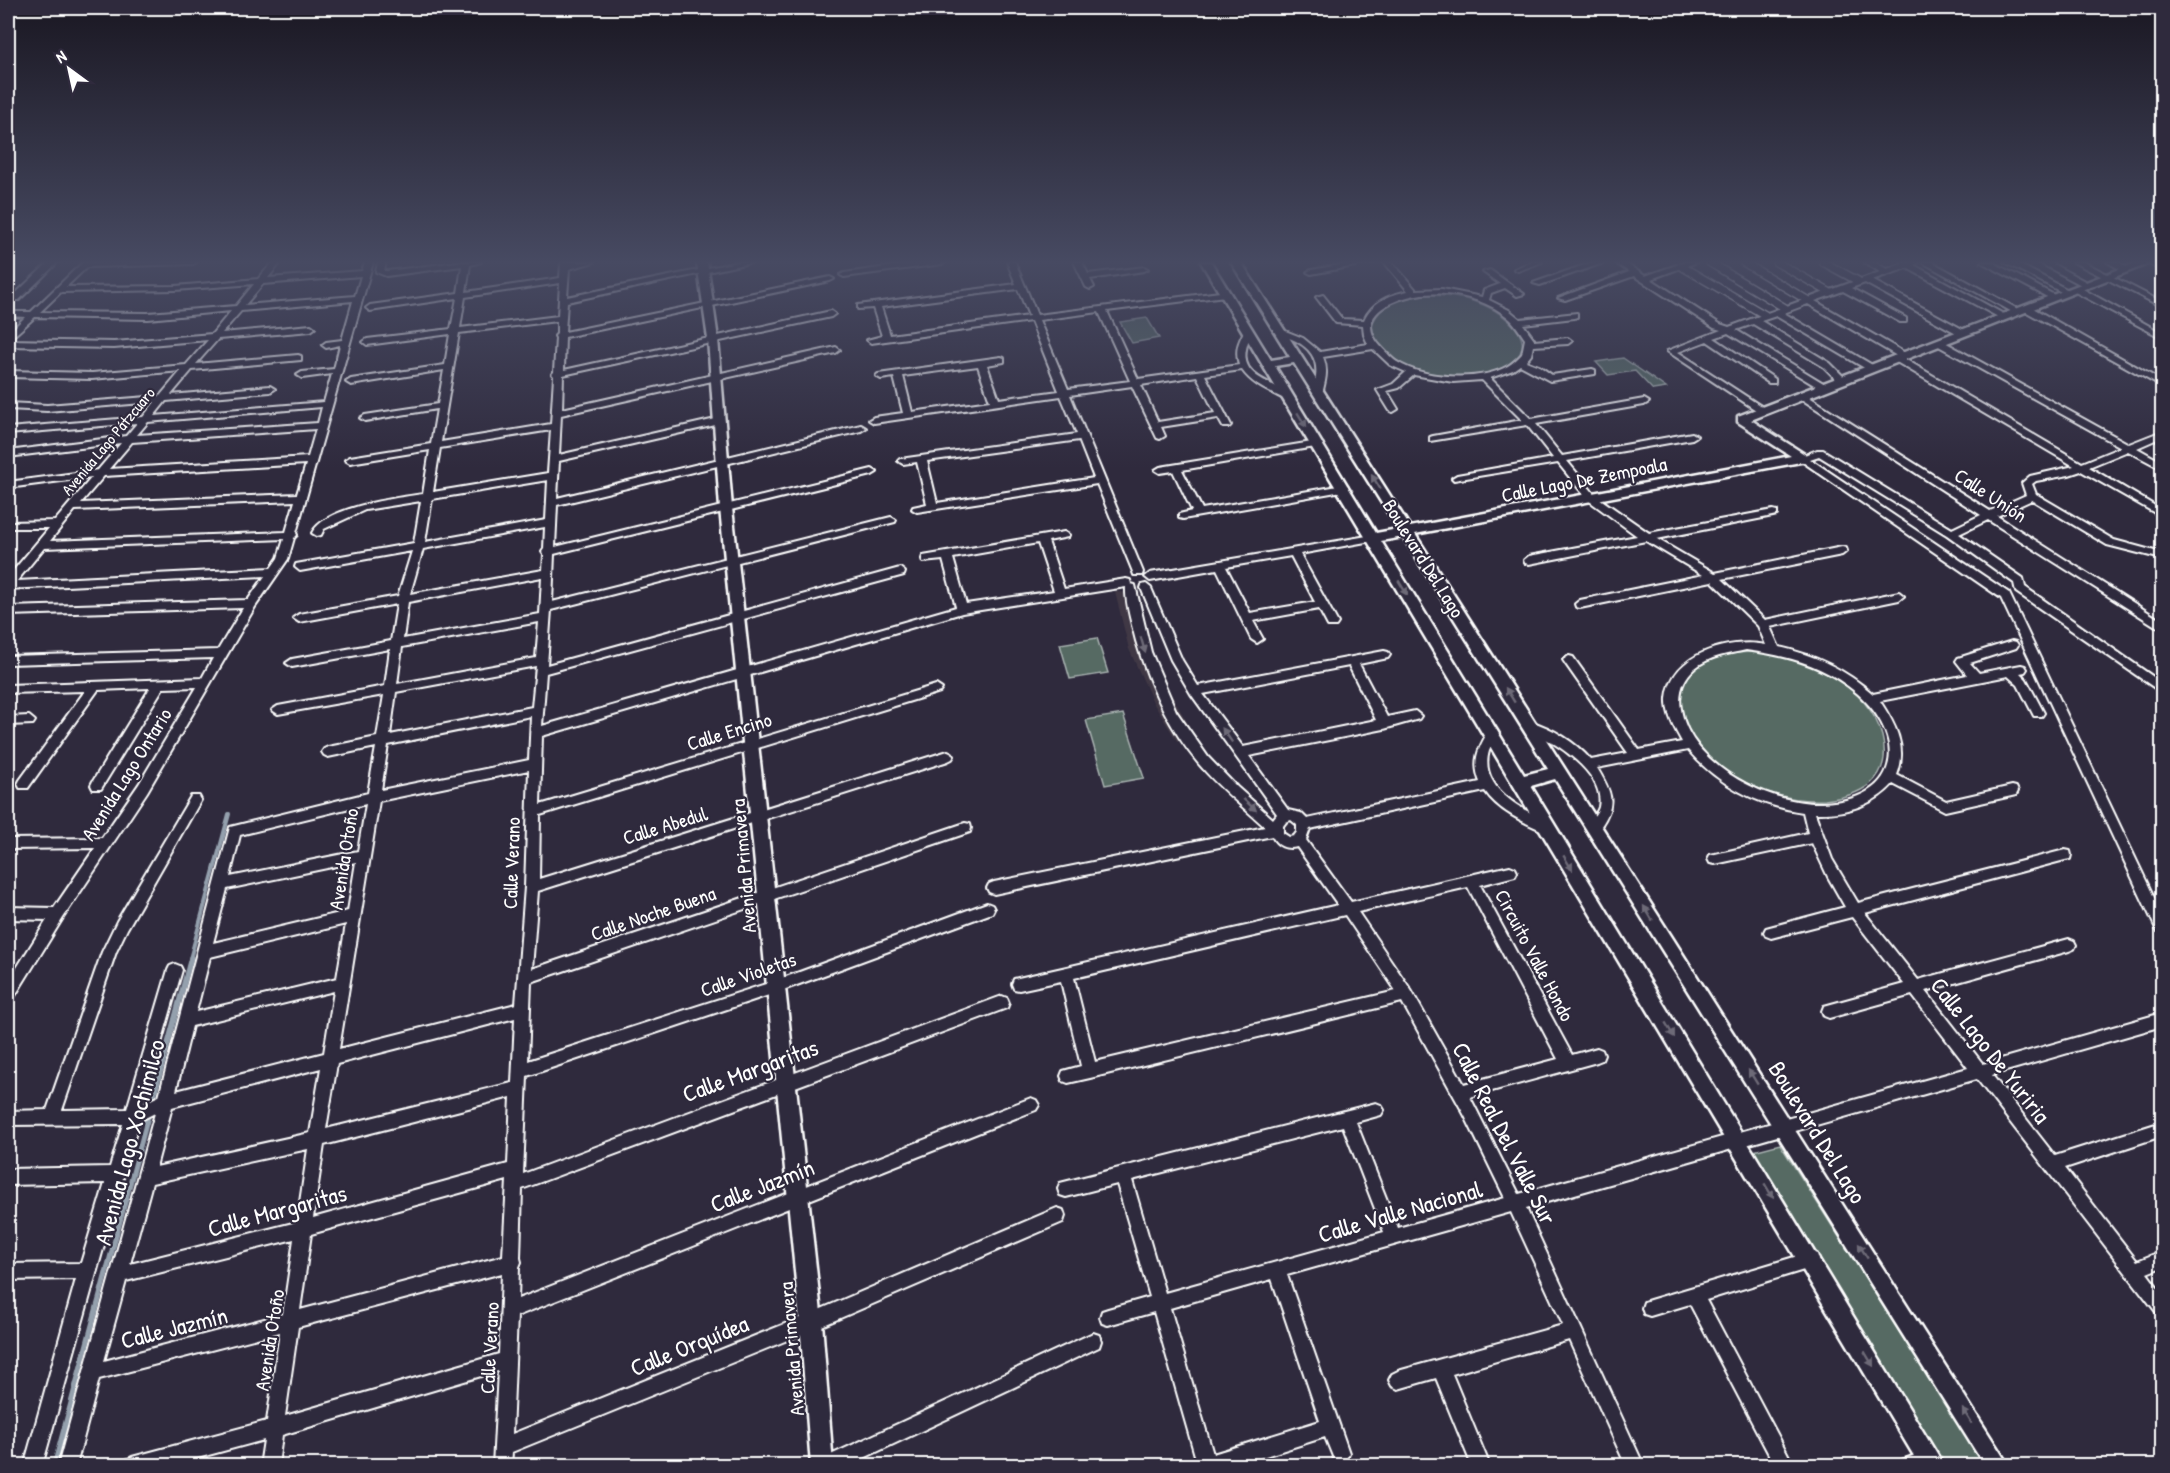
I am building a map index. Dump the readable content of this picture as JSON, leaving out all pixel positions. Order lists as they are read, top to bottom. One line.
{"streets":{"street":["Avenida Lago Pátzcuaro","Calle Lago De Zempoala","Calle Unión","Boulevard Del Lago","Calle Encino","Avenida Lago Ontario","Calle Abedul","Avenida Otoño","Calle Verano","Avenida Primavera","Calle Noche Buena","Circuito Valle Hondo","Calle Violetas","Calle Lago De Yuriria","Calle Margaritas","Calle Real Del Valle Sur","Avenida Lago Xochimilco","Calle Jazmín","Calle Valle Nacional","Calle Orquídea"]},"crossings":[["Calle Lago De Zempoala","Boulevard Del Lago"],["Boulevard Del Lago","Calle Valle Nacional"],["Calle Encino","Calle Verano"],["Calle Encino","Avenida Primavera"],["Calle Abedul","Calle Verano"],["Calle Abedul","Avenida Primavera"],["Avenida Otoño","Calle Margaritas"],["Avenida Otoño","Avenida Lago Xochimilco"],["Avenida Otoño","Calle Jazmín"],["Calle Verano","Calle Noche Buena"],["Calle Verano","Calle Violetas"],["Calle Verano","Calle Margaritas"],["Calle Verano","Calle Jazmín"],["Calle Verano","Calle Orquídea"],["Avenida Primavera","Calle Noche Buena"],["Avenida Primavera","Calle Violetas"],["Avenida Primavera","Calle Margaritas"],["Avenida Primavera","Calle Jazmín"],["Avenida Primavera","Calle Orquídea"],["Circuito Valle Hondo","Calle Real Del Valle Sur"],["Calle Lago De Yuriria","Calle Valle Nacional"],["Calle Margaritas","Avenida Lago Xochimilco"],["Calle Real Del Valle Sur","Calle Valle Nacional"],["Avenida Lago Xochimilco","Calle Jazmín"]],"north":"top left"}
